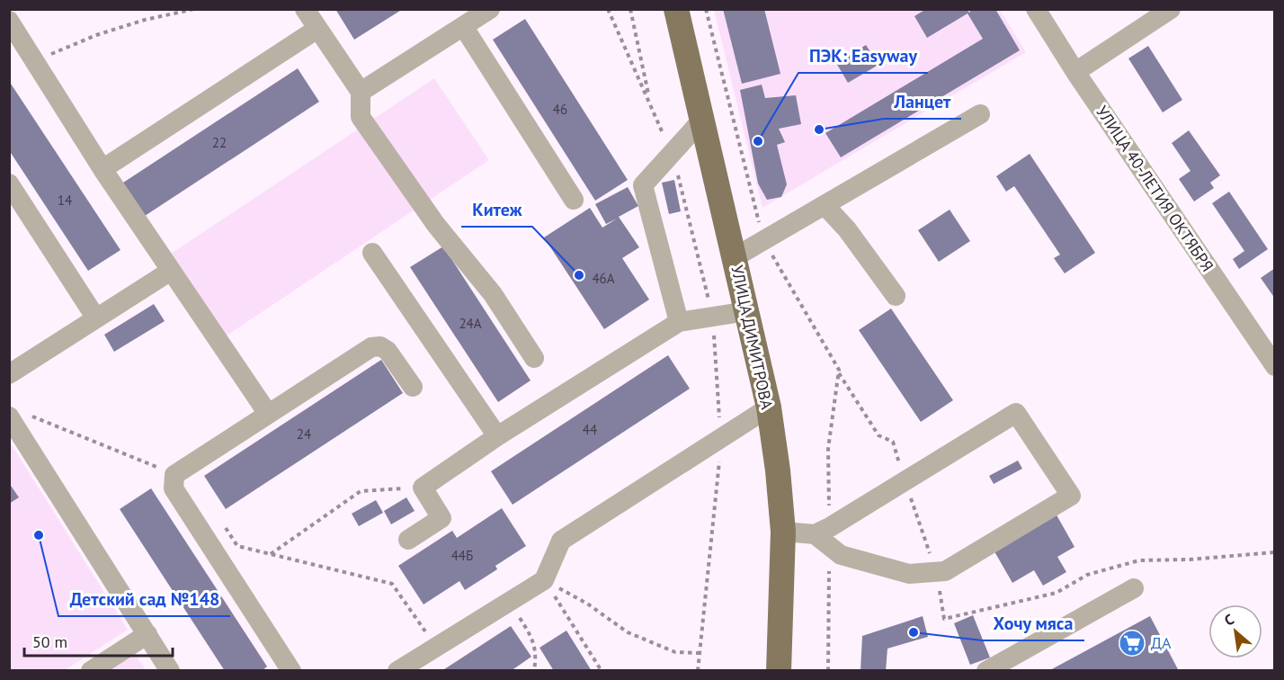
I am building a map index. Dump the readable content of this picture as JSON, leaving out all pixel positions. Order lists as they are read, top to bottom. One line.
{"streets":{"main road":["УЛИЦА ДИМИТРОВА"],"street":["УЛИЦА 40-ЛЕТИЯ ОКТЯБРЯ"]},"places":{"other":["Ланцет","ПЭК: Easyway","Китеж","Детский сад №148","Хочу мяса"],"supermarket":["ДА"]},"house_numbers":["46","22","14","46А","24А","44","24","44Б"],"scale_bar":"50 m","north":"top left"}
